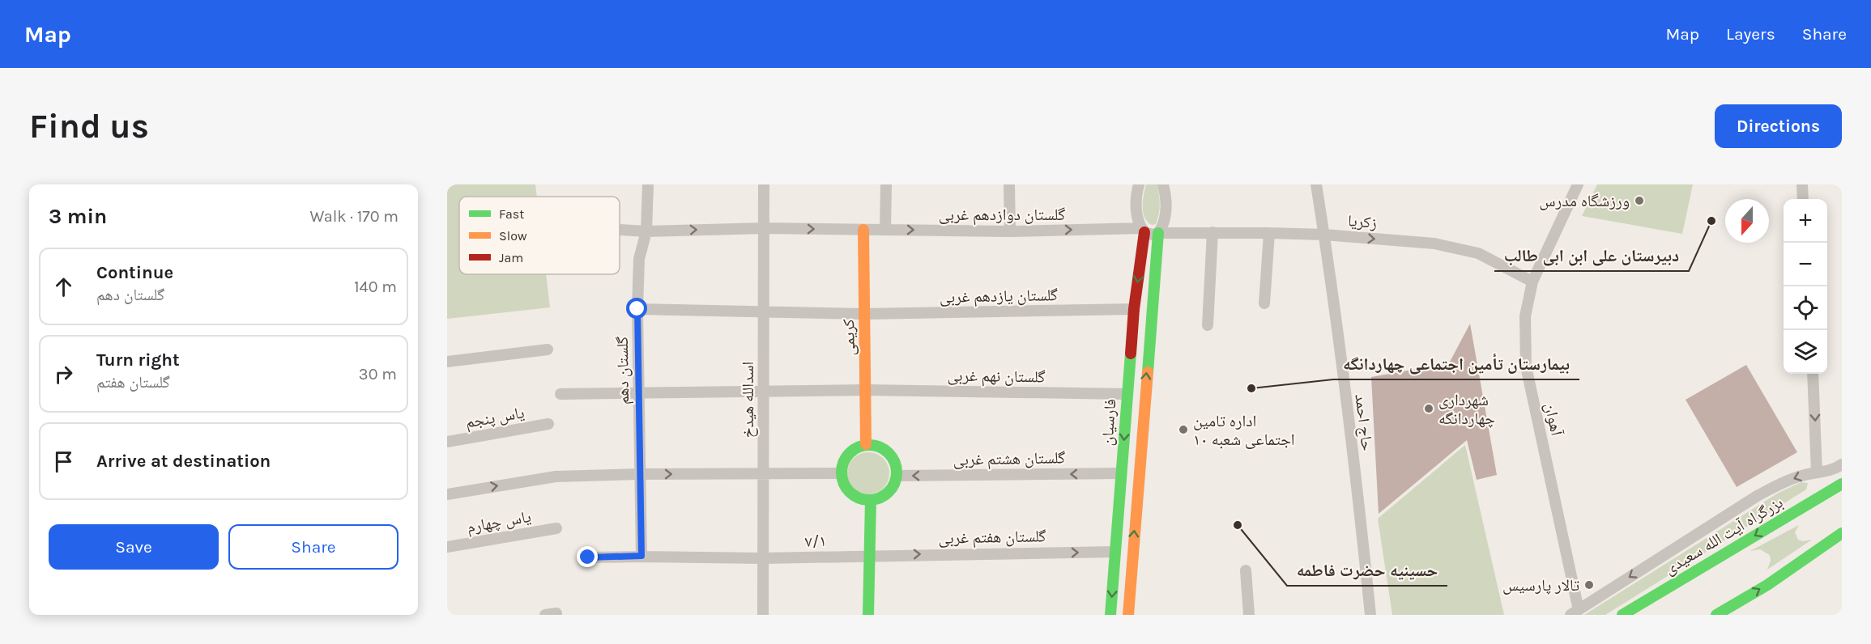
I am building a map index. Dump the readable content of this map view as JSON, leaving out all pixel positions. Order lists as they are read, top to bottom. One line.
{"streets":{"main road":["کریمی","فارسیان","بزرگراه آیت الله سعیدی"],"street":["گلستان دوازدهم غربی","زکریا","گلستان یازدهم غربی","گلستان دهم","گلستان نهم غربی","اسدالله هیدخ","یاس پنجم","آهوان","حاج احمد","گلستان هشتم غربی","یاس چهارم","گلستان هفتم غربی","۷/۱"]},"crossings":[["گلستان دوازدهم غربی","زکریا"],["گلستان دوازدهم غربی","کریمی"],["گلستان دوازدهم غربی","گلستان دهم"],["گلستان دوازدهم غربی","اسدالله هیدخ"],["گلستان دوازدهم غربی","فارسیان"],["زکریا","آهوان"],["زکریا","حاج احمد"],["گلستان یازدهم غربی","کریمی"],["گلستان یازدهم غربی","گلستان دهم"],["گلستان یازدهم غربی","اسدالله هیدخ"],["گلستان یازدهم غربی","فارسیان"],["کریمی","گلستان نهم غربی"],["کریمی","گلستان هشتم غربی"],["گلستان دهم","گلستان نهم غربی"],["گلستان دهم","۷/۱"],["گلستان نهم غربی","اسدالله هیدخ"],["گلستان نهم غربی","فارسیان"],["اسدالله هیدخ","۷/۱"],["فارسیان","گلستان هشتم غربی"],["فارسیان","گلستان هفتم غربی"],["گلستان هفتم غربی","۷/۱"]],"one_way":["گلستان دوازدهم غربی","زکریا","گلستان هشتم غربی","گلستان هفتم غربی"],"places":["ورزشگاه مدرس","دبیرستان علی ابن ابی طالب","بیمارستان تأمین اجتماعی چهاردانگه","شهرداری چهاردانگه","اداره تامین اجتماعی شعبه ۱۰","حسینیه حضرت فاطمه","تالار پارسیس"],"legend":["Fast","Slow","Jam"],"north":"bottom","page":{"header":"Map","nav":["Map","Layers","Share"],"buttons":["Directions",["Save","Share"]],"title":"Find us","heading":["3 min","Walk · 170 m"],"map_buttons":["+","−"],"list":[["Continue","گلستان دهم","140 m"],["Turn right","گلستان هفتم","30 m"],"Arrive at destination"]}}
